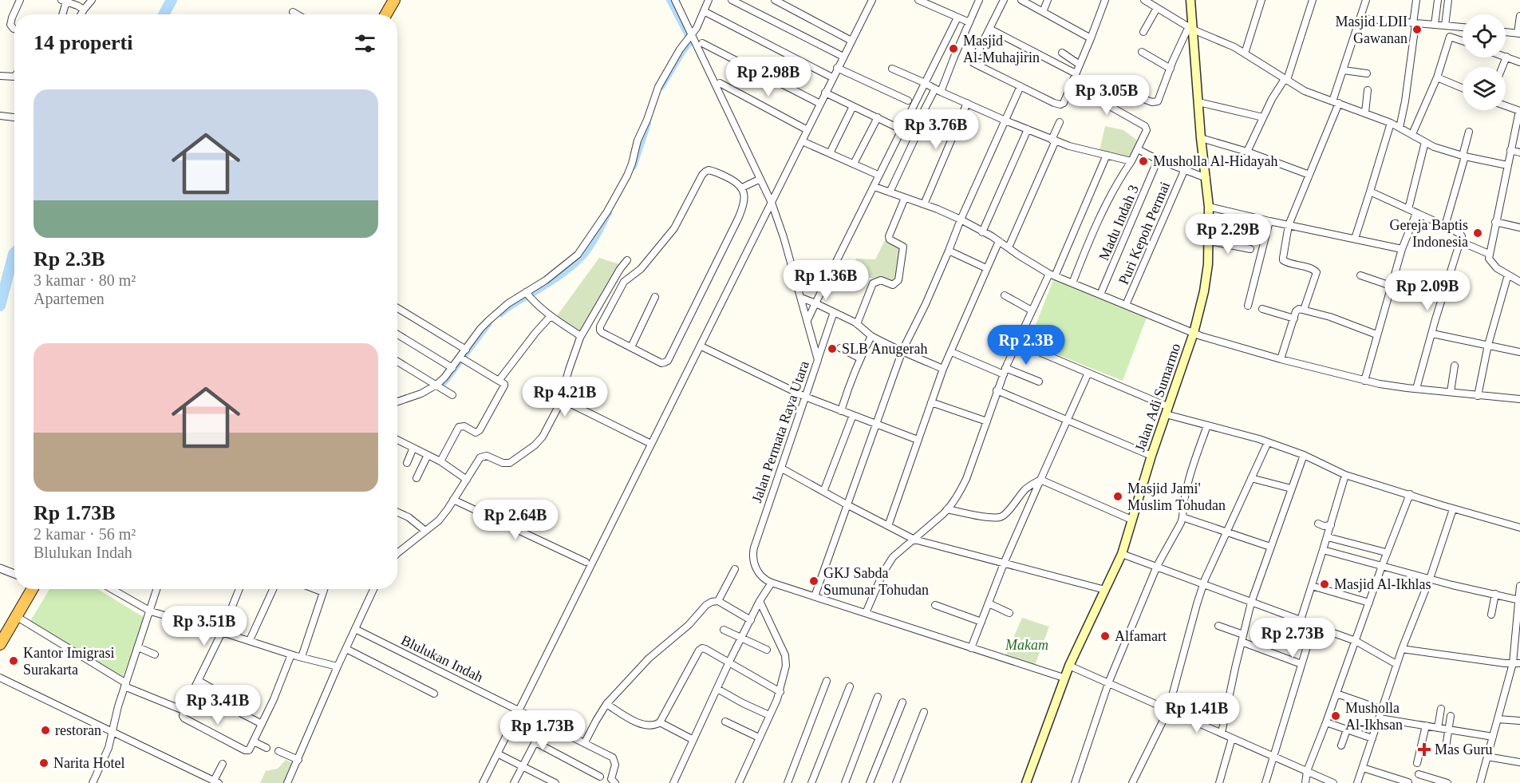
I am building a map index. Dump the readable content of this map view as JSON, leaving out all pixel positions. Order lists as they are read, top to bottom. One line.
{"streets":{"main road":["Jalan Adi Sumarmo"],"street":["Madu Indah 3","Puri Kepoh Permai","Jalan Permata Raya Utara","Blulukan Indah"]},"crossings":[["Jalan Adi Sumarmo","Jalan Permata Raya Utara"]],"parks":["Makam"],"places":{"other":["Masjid LDII Gawanan","Masjid Al-Muhajirin","Musholla Al-Hidayah","Gereja Baptis Indonesia","SLB Anugerah","Masjid Jami' Muslim Tohudan","GKJ Sabda Sumunar Tohudan","Masjid Al-Ikhlas","Alfamart","Kantor Imigrasi Surakarta","Musholla Al-Ikhsan","restoran","Narita Hotel"],"health":["Mas Guru"]},"page":{"heading":"14 properti","price":["Rp 2.98B","Rp 3.05B","Rp 3.76B","Rp 2.29B","Rp 1.36B","Rp 2.09B","Rp 2.3B","Rp 4.21B","Rp 2.64B","Rp 3.51B","Rp 2.73B","Rp 3.41B","Rp 1.41B","Rp 1.73B"],"list":[{"name":"Rp 2.3B","note":"3 kamar · 80 m² · Apartemen"},{"name":"Rp 1.73B","note":"2 kamar · 56 m² · Blulukan Indah"}]}}
